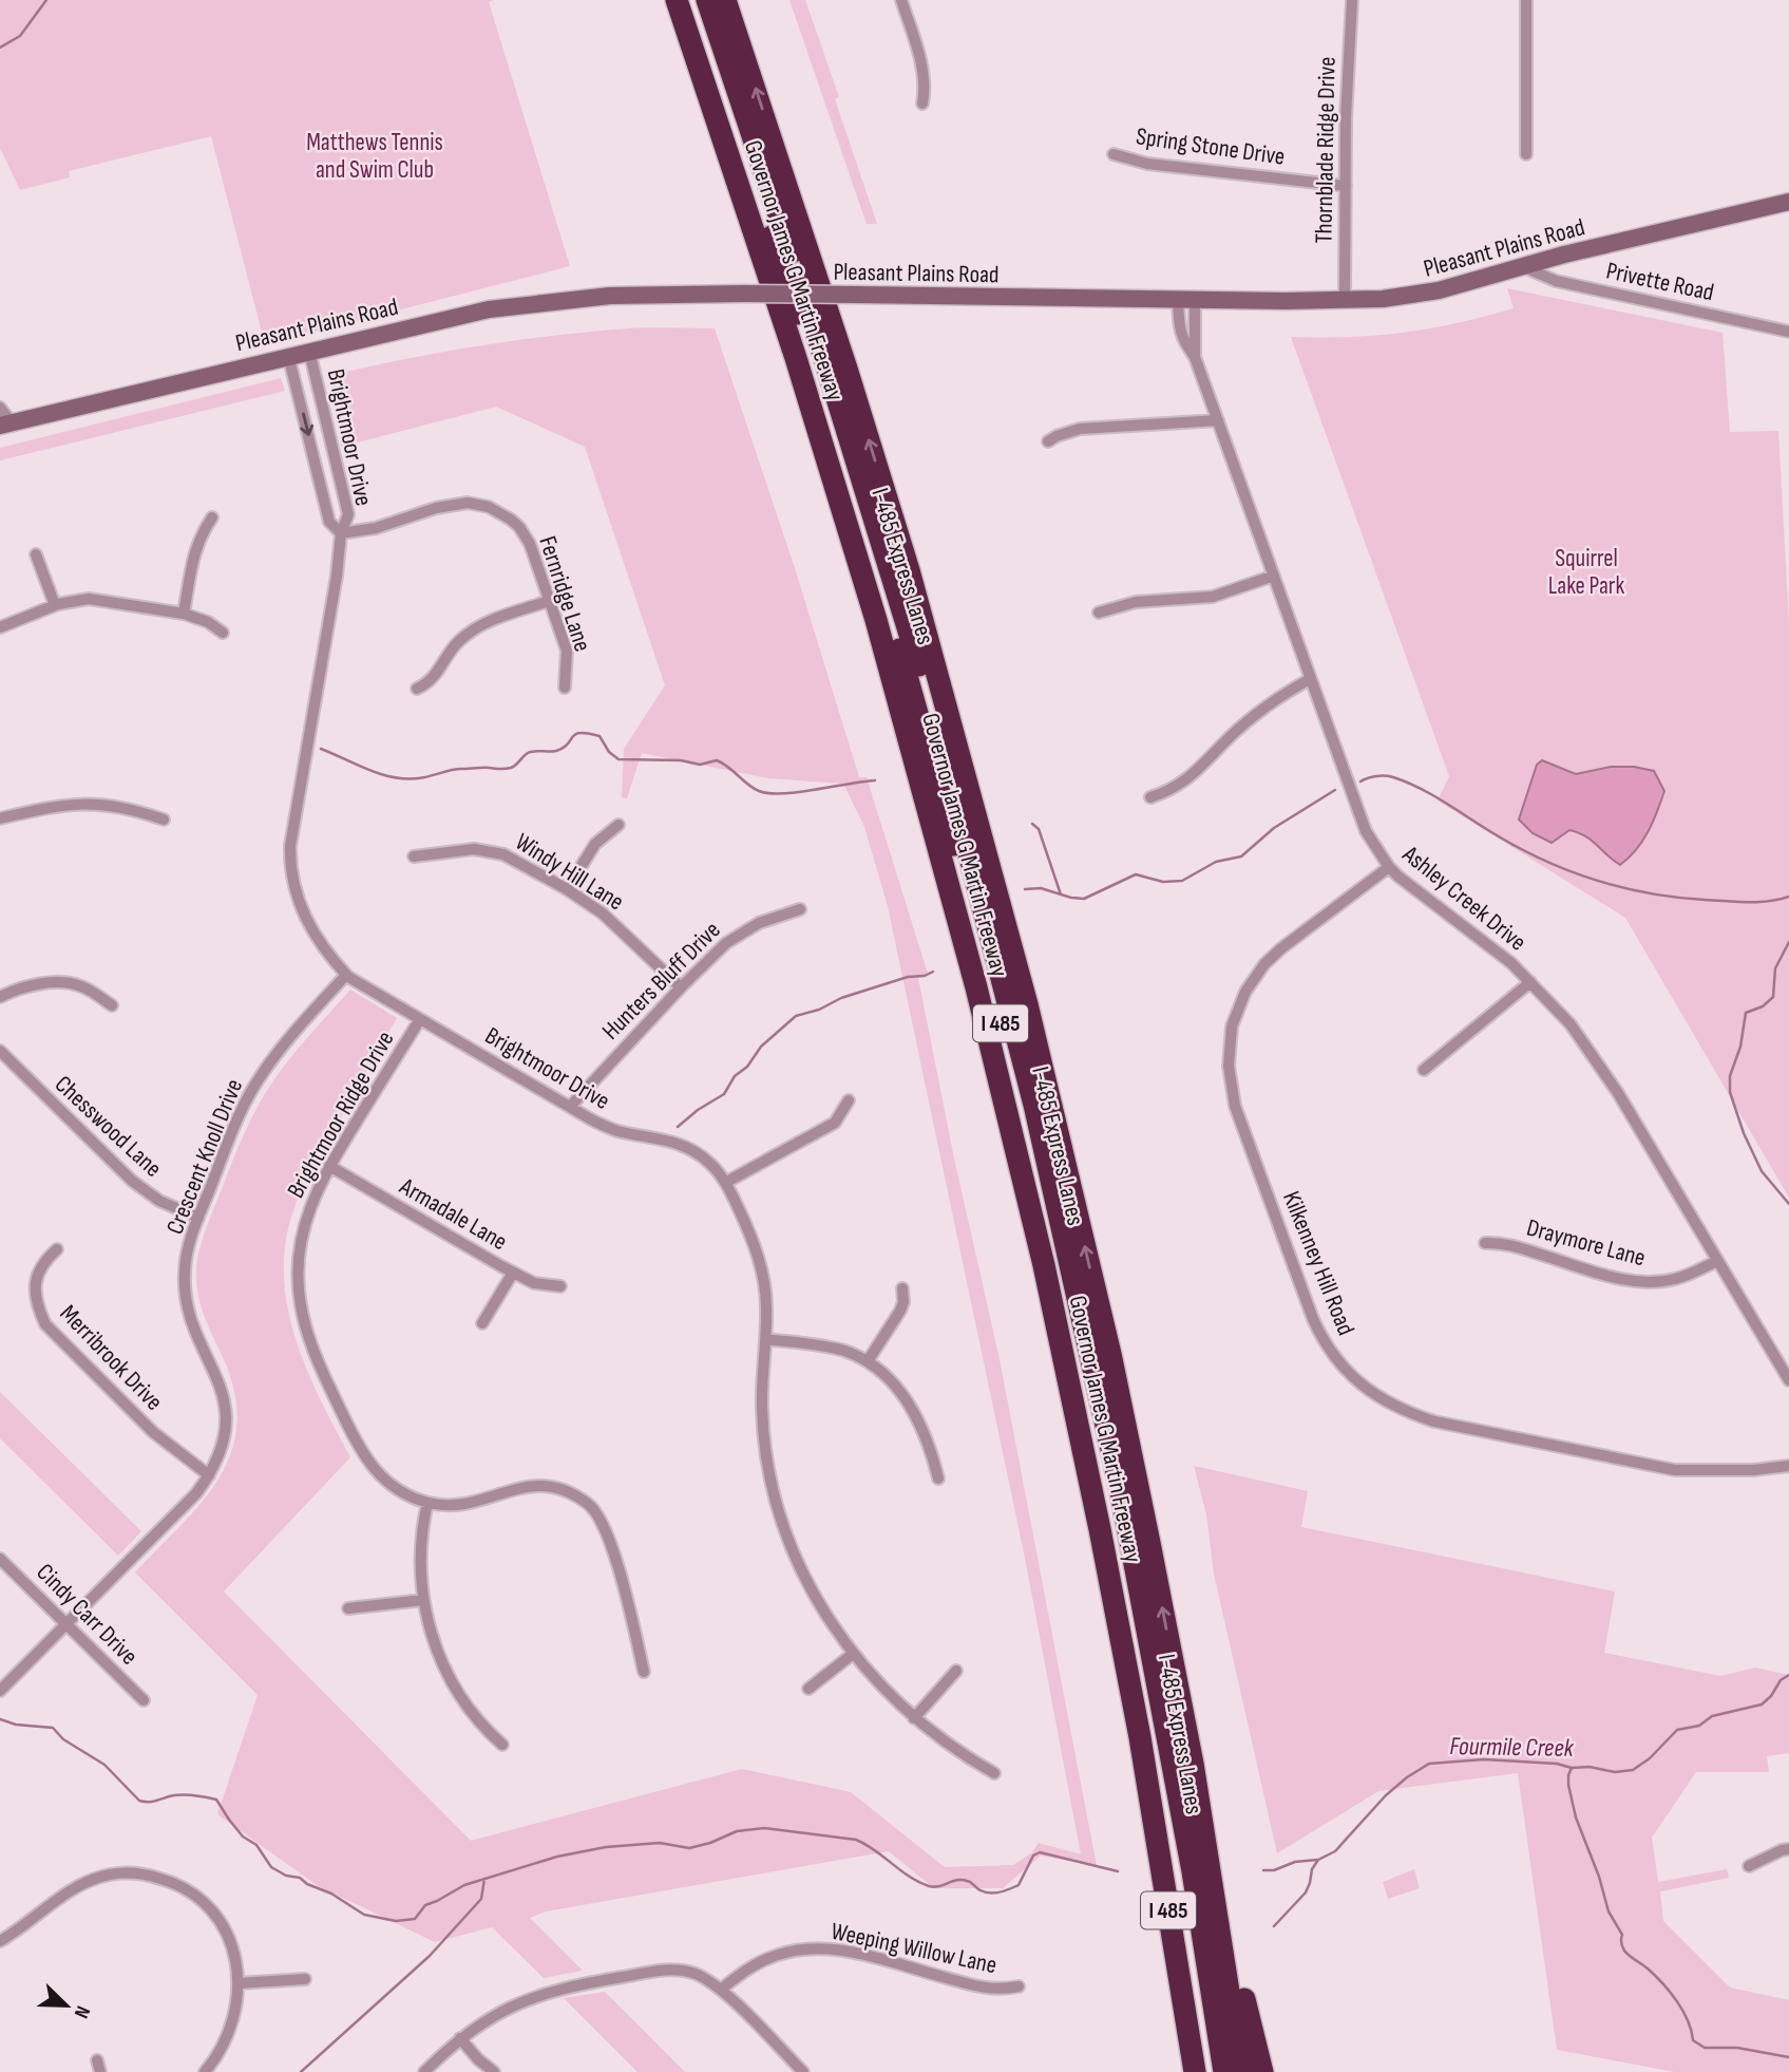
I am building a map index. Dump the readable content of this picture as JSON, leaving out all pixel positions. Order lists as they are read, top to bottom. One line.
{"streets":{"highway":["Governor James G Martin Freeway","I-485 Express Lanes","I 485"],"street":["Spring Stone Drive","Thornblade Ridge Drive","Pleasant Plains Road","Privette Road","Brightmoor Drive","Fernridge Lane","Windy Hill Lane","Ashley Creek Drive","Hunters Bluff Drive","Brightmoor Ridge Drive","Chesswood Lane","Crescent Knoll Drive","Armadale Lane","Draymore Lane","Kilkenney Hill Road","Merribrook Drive","Cindy Carr Drive","Weeping Willow Lane"]},"crossings":[["Spring Stone Drive","Thornblade Ridge Drive"],["Thornblade Ridge Drive","Pleasant Plains Road"],["Pleasant Plains Road","Privette Road"],["Pleasant Plains Road","Brightmoor Drive"],["Pleasant Plains Road","Ashley Creek Drive"],["Brightmoor Drive","Fernridge Lane"],["Brightmoor Drive","Hunters Bluff Drive"],["Brightmoor Drive","Brightmoor Ridge Drive"],["Brightmoor Drive","Crescent Knoll Drive"],["Windy Hill Lane","Hunters Bluff Drive"],["Ashley Creek Drive","Draymore Lane"],["Ashley Creek Drive","Kilkenney Hill Road"],["Brightmoor Ridge Drive","Armadale Lane"],["Chesswood Lane","Crescent Knoll Drive"],["Crescent Knoll Drive","Merribrook Drive"],["Crescent Knoll Drive","Cindy Carr Drive"]],"water":["Fourmile Creek"],"parks":["Matthews Tennis and Swim Club","Squirrel Lake Park"],"north":"bottom right"}
